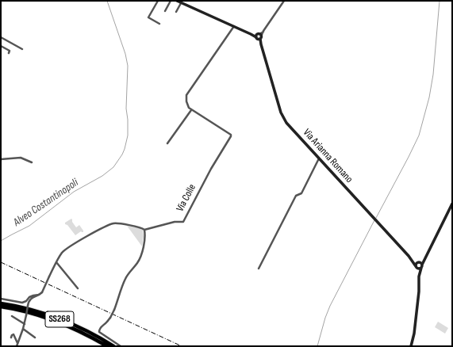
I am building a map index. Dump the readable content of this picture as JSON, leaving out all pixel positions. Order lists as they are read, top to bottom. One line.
{"streets":{"highway":["SS268"],"street":["Via Arianna Romano","Via Colle"]},"water":["Alveo Costantinopoli"]}
